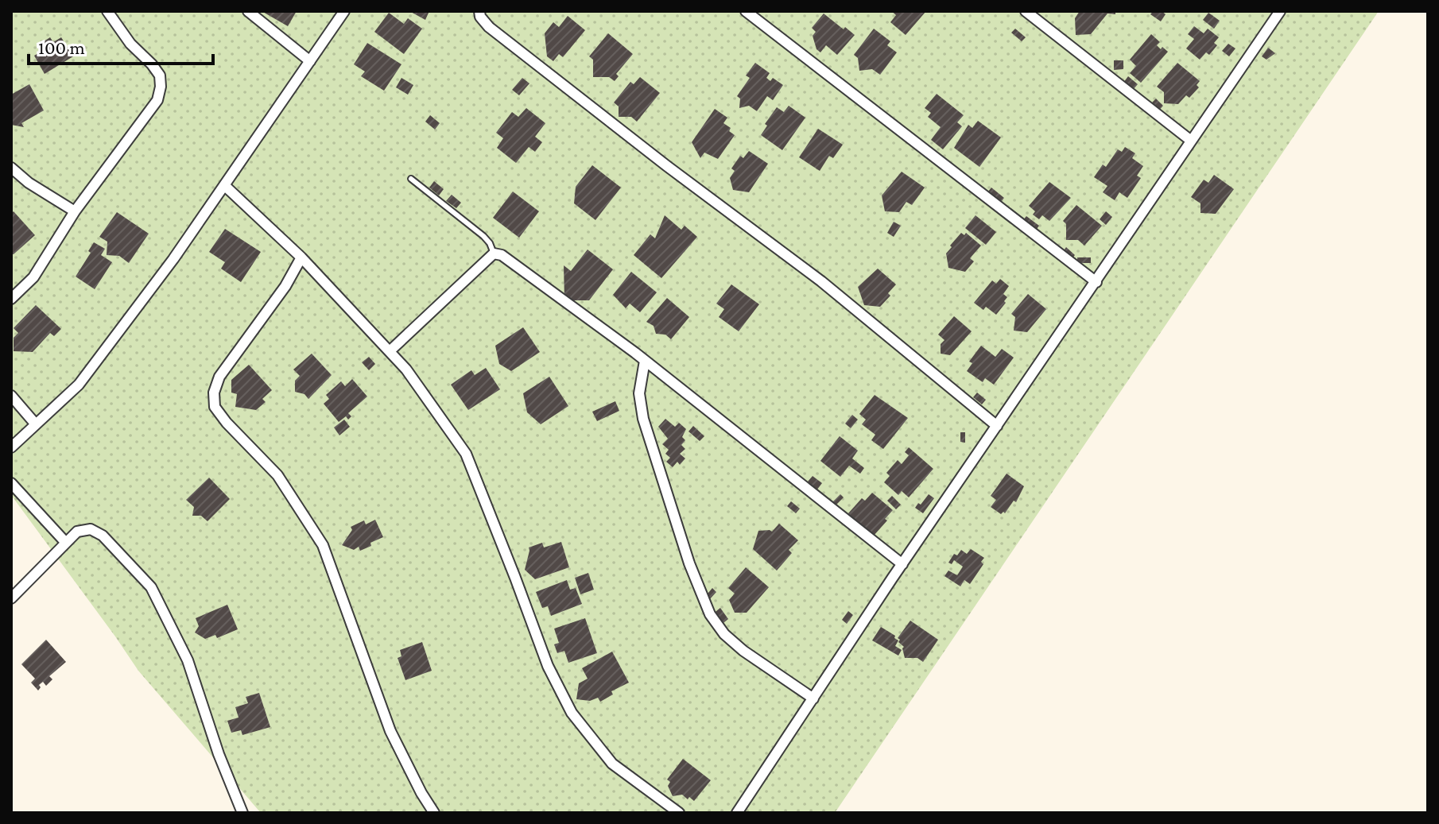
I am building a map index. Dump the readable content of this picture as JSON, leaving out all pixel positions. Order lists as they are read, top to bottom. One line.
{"scale_bar":"100 m"}
